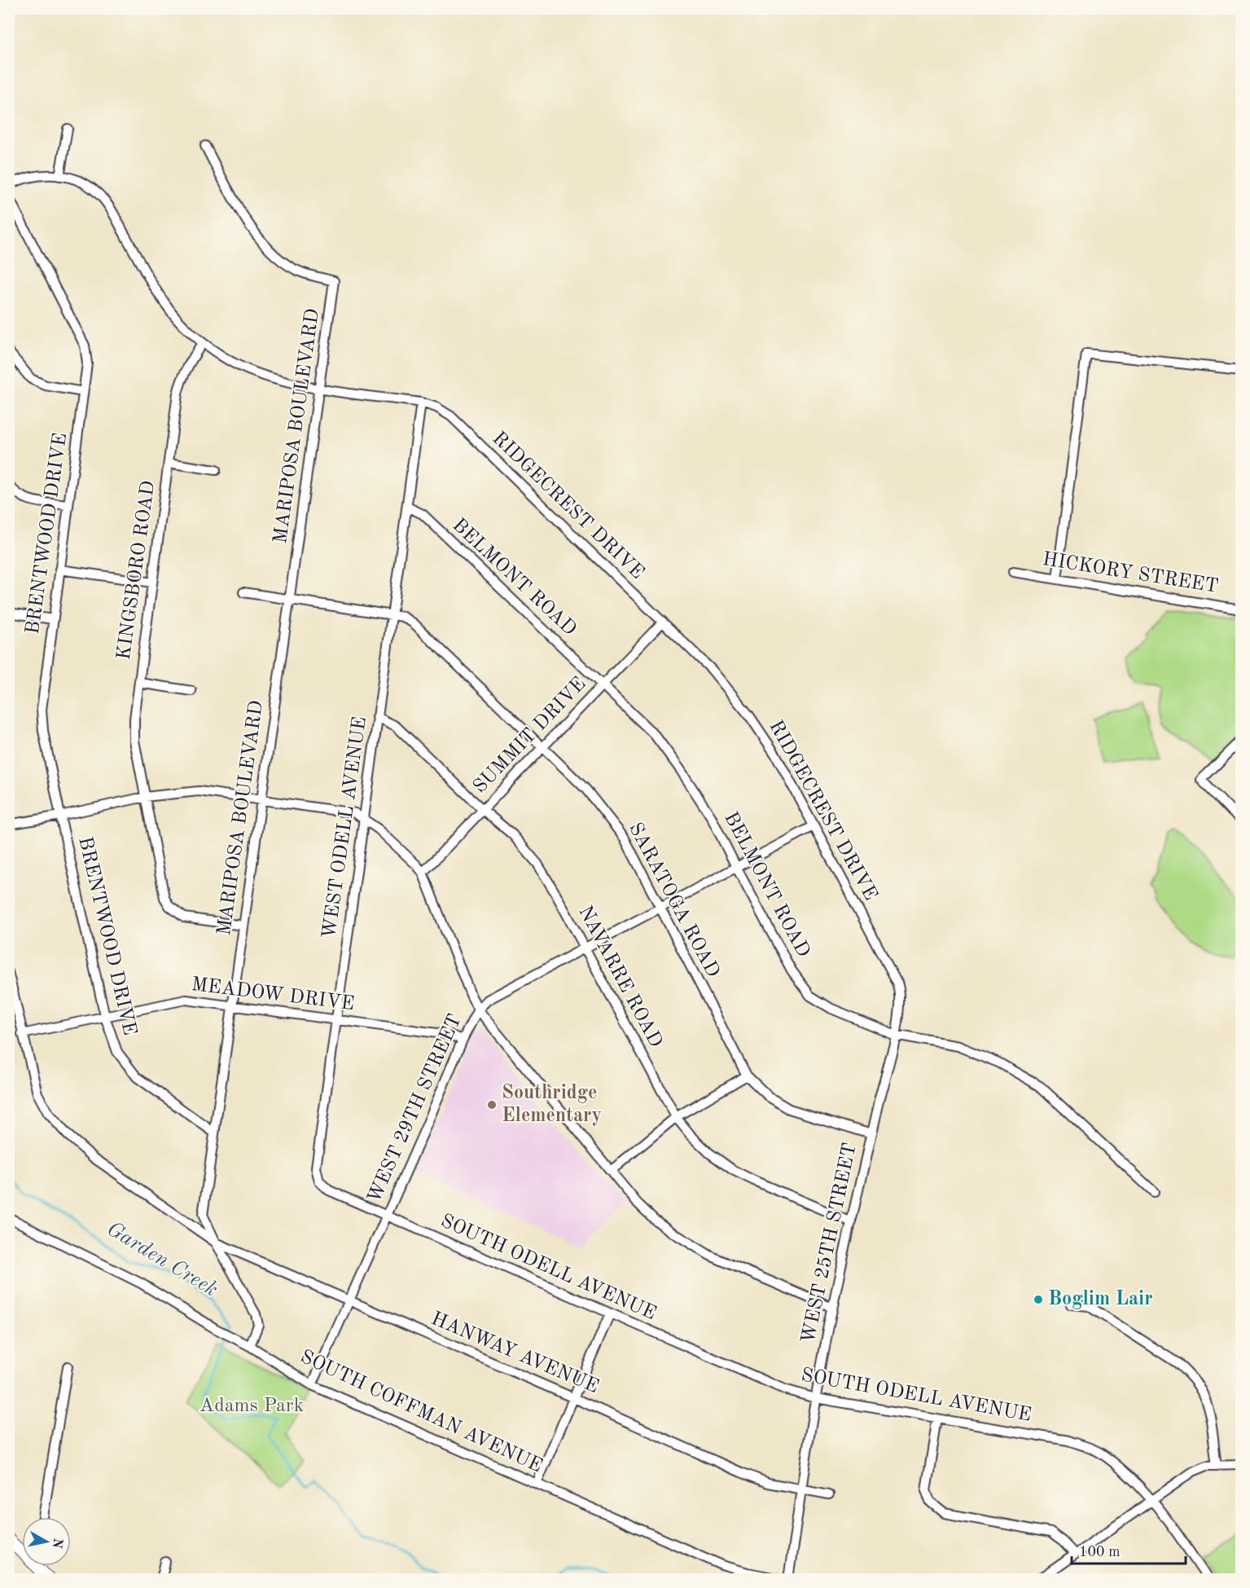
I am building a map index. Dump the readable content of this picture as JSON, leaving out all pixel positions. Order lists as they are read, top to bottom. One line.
{"streets":{"street":["MARIPOSA BOULEVARD","RIDGECREST DRIVE","BRENTWOOD DRIVE","KINGSBORO ROAD","HICKORY STREET","BELMONT ROAD","SUMMIT DRIVE","WEST ODELL AVENUE","SARATOGA ROAD","NAVARRE ROAD","MEADOW DRIVE","WEST 29TH STREET","WEST 25TH STREET","SOUTH ODELL AVENUE","HANWAY AVENUE","SOUTH COFFMAN AVENUE"]},"crossings":[["MARIPOSA BOULEVARD","RIDGECREST DRIVE"],["MARIPOSA BOULEVARD","BRENTWOOD DRIVE"],["MARIPOSA BOULEVARD","KINGSBORO ROAD"],["MARIPOSA BOULEVARD","SARATOGA ROAD"],["MARIPOSA BOULEVARD","MEADOW DRIVE"],["MARIPOSA BOULEVARD","HANWAY AVENUE"],["MARIPOSA BOULEVARD","SOUTH COFFMAN AVENUE"],["RIDGECREST DRIVE","KINGSBORO ROAD"],["RIDGECREST DRIVE","BELMONT ROAD"],["RIDGECREST DRIVE","SUMMIT DRIVE"],["RIDGECREST DRIVE","WEST ODELL AVENUE"],["RIDGECREST DRIVE","WEST 29TH STREET"],["RIDGECREST DRIVE","WEST 25TH STREET"],["BRENTWOOD DRIVE","MEADOW DRIVE"],["BELMONT ROAD","SUMMIT DRIVE"],["BELMONT ROAD","WEST ODELL AVENUE"],["BELMONT ROAD","WEST 29TH STREET"],["BELMONT ROAD","WEST 25TH STREET"],["SUMMIT DRIVE","SARATOGA ROAD"],["SUMMIT DRIVE","NAVARRE ROAD"],["WEST ODELL AVENUE","SARATOGA ROAD"],["WEST ODELL AVENUE","NAVARRE ROAD"],["WEST ODELL AVENUE","MEADOW DRIVE"],["WEST ODELL AVENUE","WEST 29TH STREET"],["WEST ODELL AVENUE","SOUTH ODELL AVENUE"],["SARATOGA ROAD","WEST 29TH STREET"],["SARATOGA ROAD","WEST 25TH STREET"],["NAVARRE ROAD","WEST 29TH STREET"],["NAVARRE ROAD","WEST 25TH STREET"],["MEADOW DRIVE","WEST 29TH STREET"],["WEST 29TH STREET","SOUTH ODELL AVENUE"],["WEST 29TH STREET","HANWAY AVENUE"],["WEST 29TH STREET","SOUTH COFFMAN AVENUE"],["WEST 25TH STREET","SOUTH ODELL AVENUE"],["WEST 25TH STREET","HANWAY AVENUE"]],"water":["Garden Creek"],"parks":["Adams Park"],"places":["Southridge Elementary","Boglim Lair"],"scale_bar":"100 m","north":"right"}
